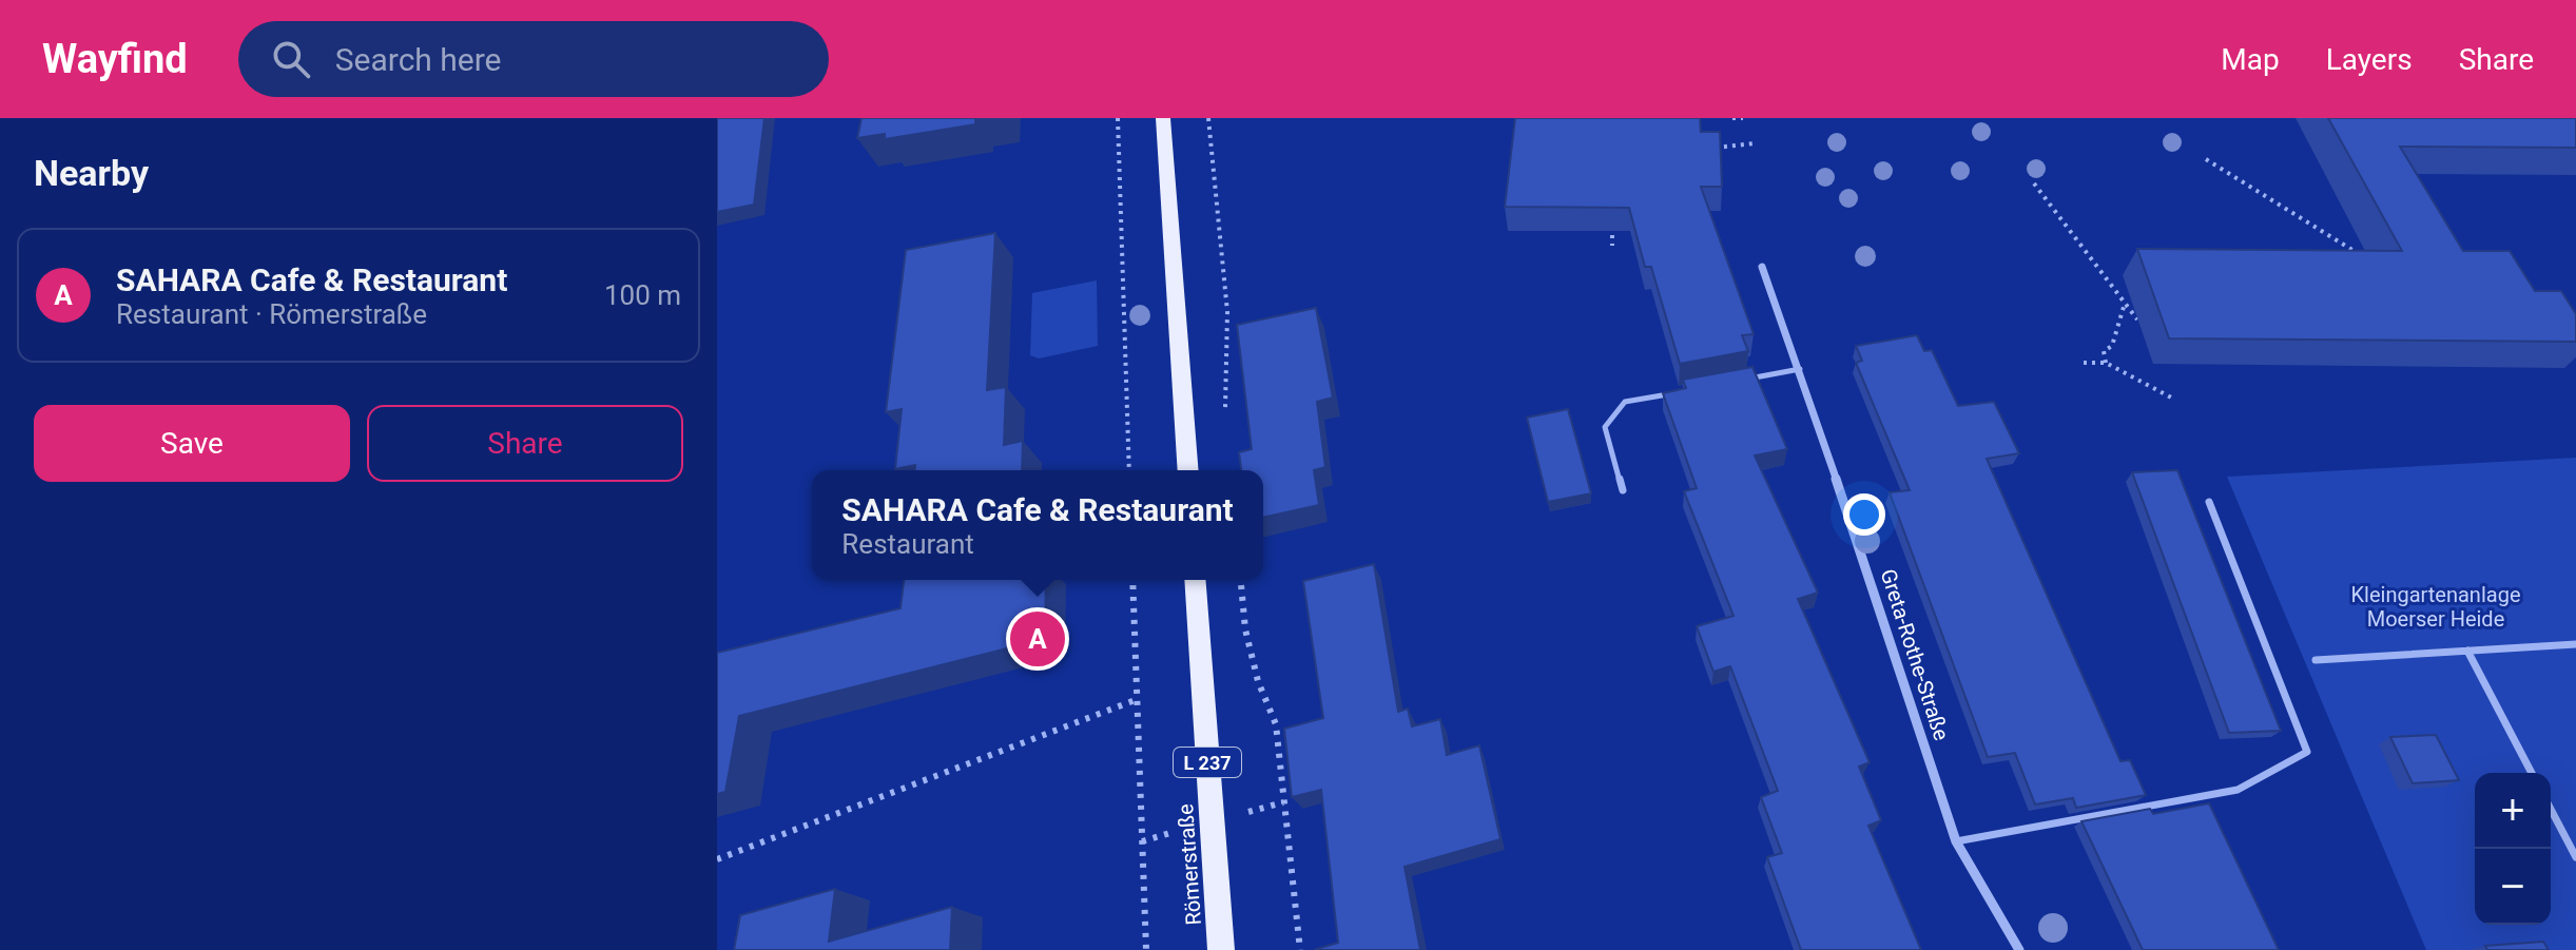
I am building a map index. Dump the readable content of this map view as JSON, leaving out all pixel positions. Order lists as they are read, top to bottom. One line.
{"streets":{"main road":["L 237","Römerstraße"],"street":["Greta-Rothe-Straße"]},"parks":["Kleingartenanlage Moerser Heide"],"page":{"header":"Wayfind","search":"Search here","nav":["Map","Layers","Share"],"heading":"Nearby","list":[{"mark":"A","name":"SAHARA Cafe & Restaurant","note":"Restaurant · Römerstraße","value":"100 m"}],"buttons":["Save","Share"],"popup":["SAHARA Cafe & Restaurant","Restaurant"],"pins":"A","map_buttons":["+","−"]}}
